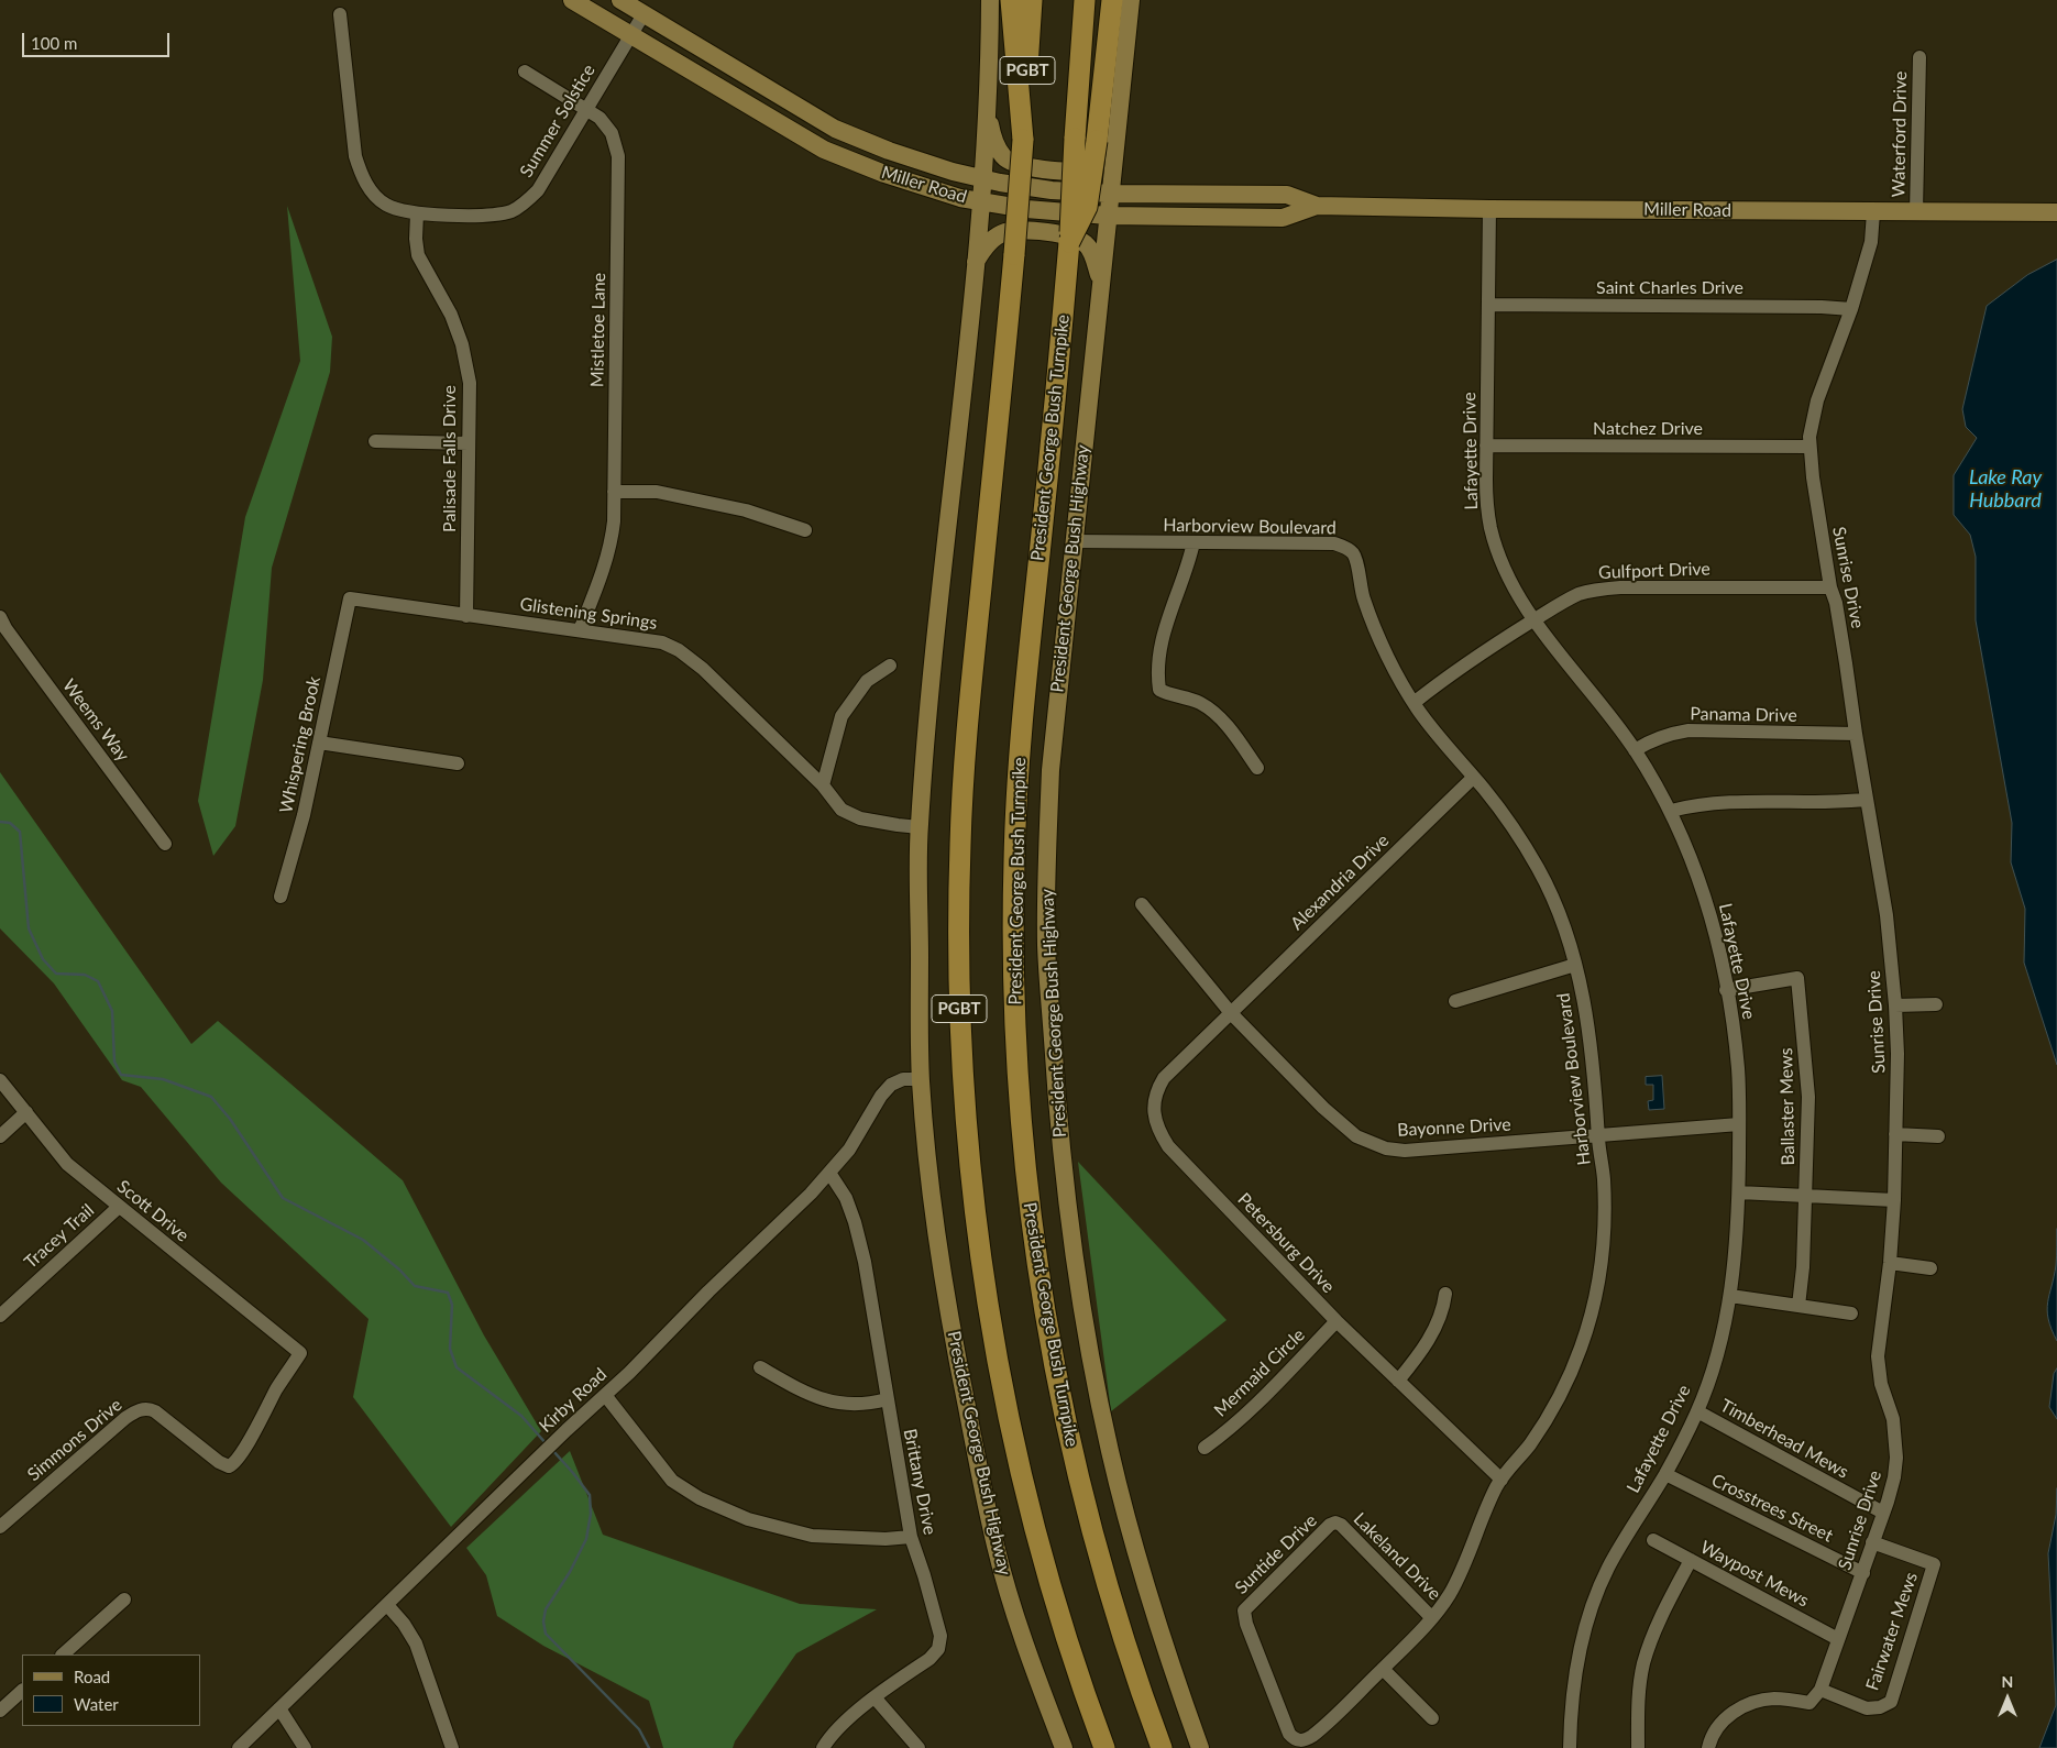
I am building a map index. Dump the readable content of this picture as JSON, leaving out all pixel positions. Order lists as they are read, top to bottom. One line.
{"streets":{"highway":["PGBT","President George Bush Turnpike"],"main road":["Miller Road","President George Bush Highway"],"street":["Summer Solstice","Waterford Drive","Saint Charles Drive","Mistletoe Lane","Natchez Drive","Lafayette Drive","Palisade Falls Drive","Harborview Boulevard","Gulfport Drive","Sunrise Drive","Glistening Springs","Panama Drive","Weems Way","Whispering Brook","Alexandria Drive","Ballaster Mews","Bayonne Drive","Scott Drive","Tracey Trail","Petersburg Drive","Mermaid Circle","Kirby Road","Timberhead Mews","Simmons Drive","Brittany Drive","Crosstrees Street","Suntide Drive","Lakeland Drive","Waypost Mews","Fairwater Mews"]},"crossings":[["Summer Solstice","Miller Road"],["Summer Solstice","Mistletoe Lane"],["Summer Solstice","Palisade Falls Drive"],["Waterford Drive","Miller Road"],["Miller Road","Lafayette Drive"],["Miller Road","President George Bush Highway"],["Miller Road","Sunrise Drive"],["Saint Charles Drive","Lafayette Drive"],["Saint Charles Drive","Sunrise Drive"],["Mistletoe Lane","Glistening Springs"],["Natchez Drive","Lafayette Drive"],["Natchez Drive","Sunrise Drive"],["Lafayette Drive","Gulfport Drive"],["Lafayette Drive","Panama Drive"],["Lafayette Drive","Ballaster Mews"],["Lafayette Drive","Bayonne Drive"],["Lafayette Drive","Timberhead Mews"],["Lafayette Drive","Crosstrees Street"],["Palisade Falls Drive","Glistening Springs"],["Harborview Boulevard","President George Bush Highway"],["Harborview Boulevard","Gulfport Drive"],["Harborview Boulevard","Alexandria Drive"],["Harborview Boulevard","Bayonne Drive"],["Harborview Boulevard","Petersburg Drive"],["Harborview Boulevard","Suntide Drive"],["Harborview Boulevard","Lakeland Drive"],["President George Bush Highway","Glistening Springs"],["President George Bush Highway","Kirby Road"],["Gulfport Drive","Sunrise Drive"],["Sunrise Drive","Panama Drive"],["Sunrise Drive","Timberhead Mews"],["Sunrise Drive","Crosstrees Street"],["Sunrise Drive","Waypost Mews"],["Sunrise Drive","Fairwater Mews"],["Glistening Springs","Whispering Brook"],["Alexandria Drive","Bayonne Drive"],["Alexandria Drive","Petersburg Drive"],["Bayonne Drive","Petersburg Drive"],["Scott Drive","Tracey Trail"],["Scott Drive","Simmons Drive"],["Petersburg Drive","Mermaid Circle"],["Kirby Road","Brittany Drive"],["Suntide Drive","Lakeland Drive"]],"water":["Lake Ray Hubbard"],"legend":["Road","Water"],"scale_bar":"100 m","north":"top"}
